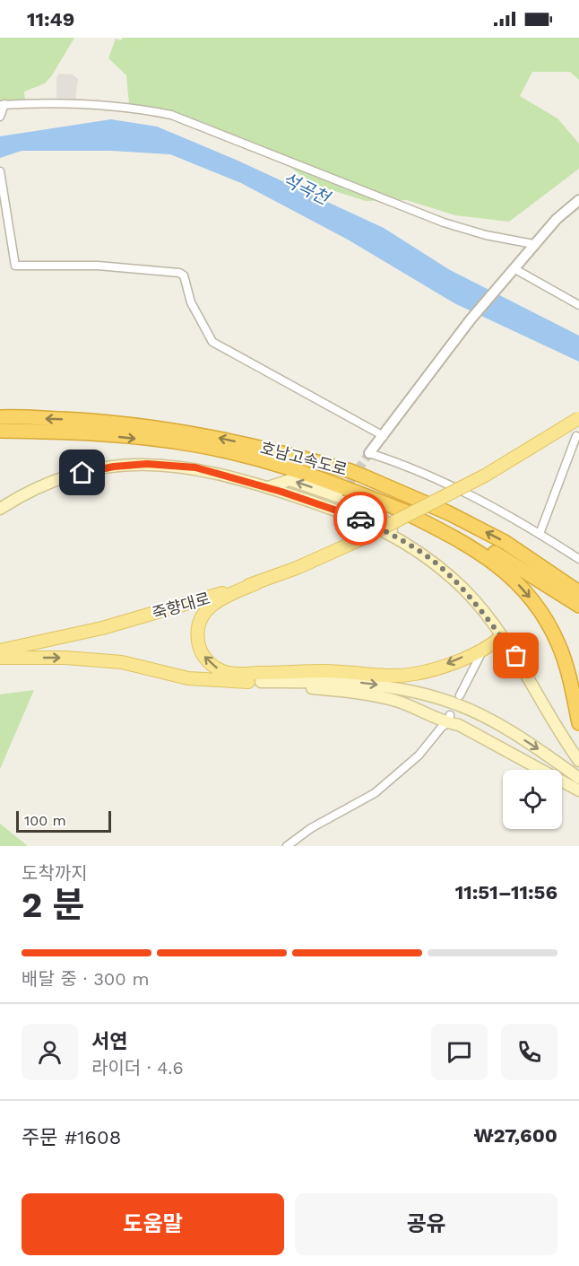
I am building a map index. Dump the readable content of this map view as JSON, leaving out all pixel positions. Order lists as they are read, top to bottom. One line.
{"streets":{"highway":["호남고속도로"],"main road":["죽향대로"]},"water":["석곡천"],"scale_bar":"100 m","page":{"status":"11:49","scale":"100 m","heading":["2 분","도착까지","11:51–11:56"],"panel":["서연","라이더 · 4.6","주문 #1608","₩27,600"],"bar":"배달 중 · 300 m","buttons":["도움말","공유"]}}
